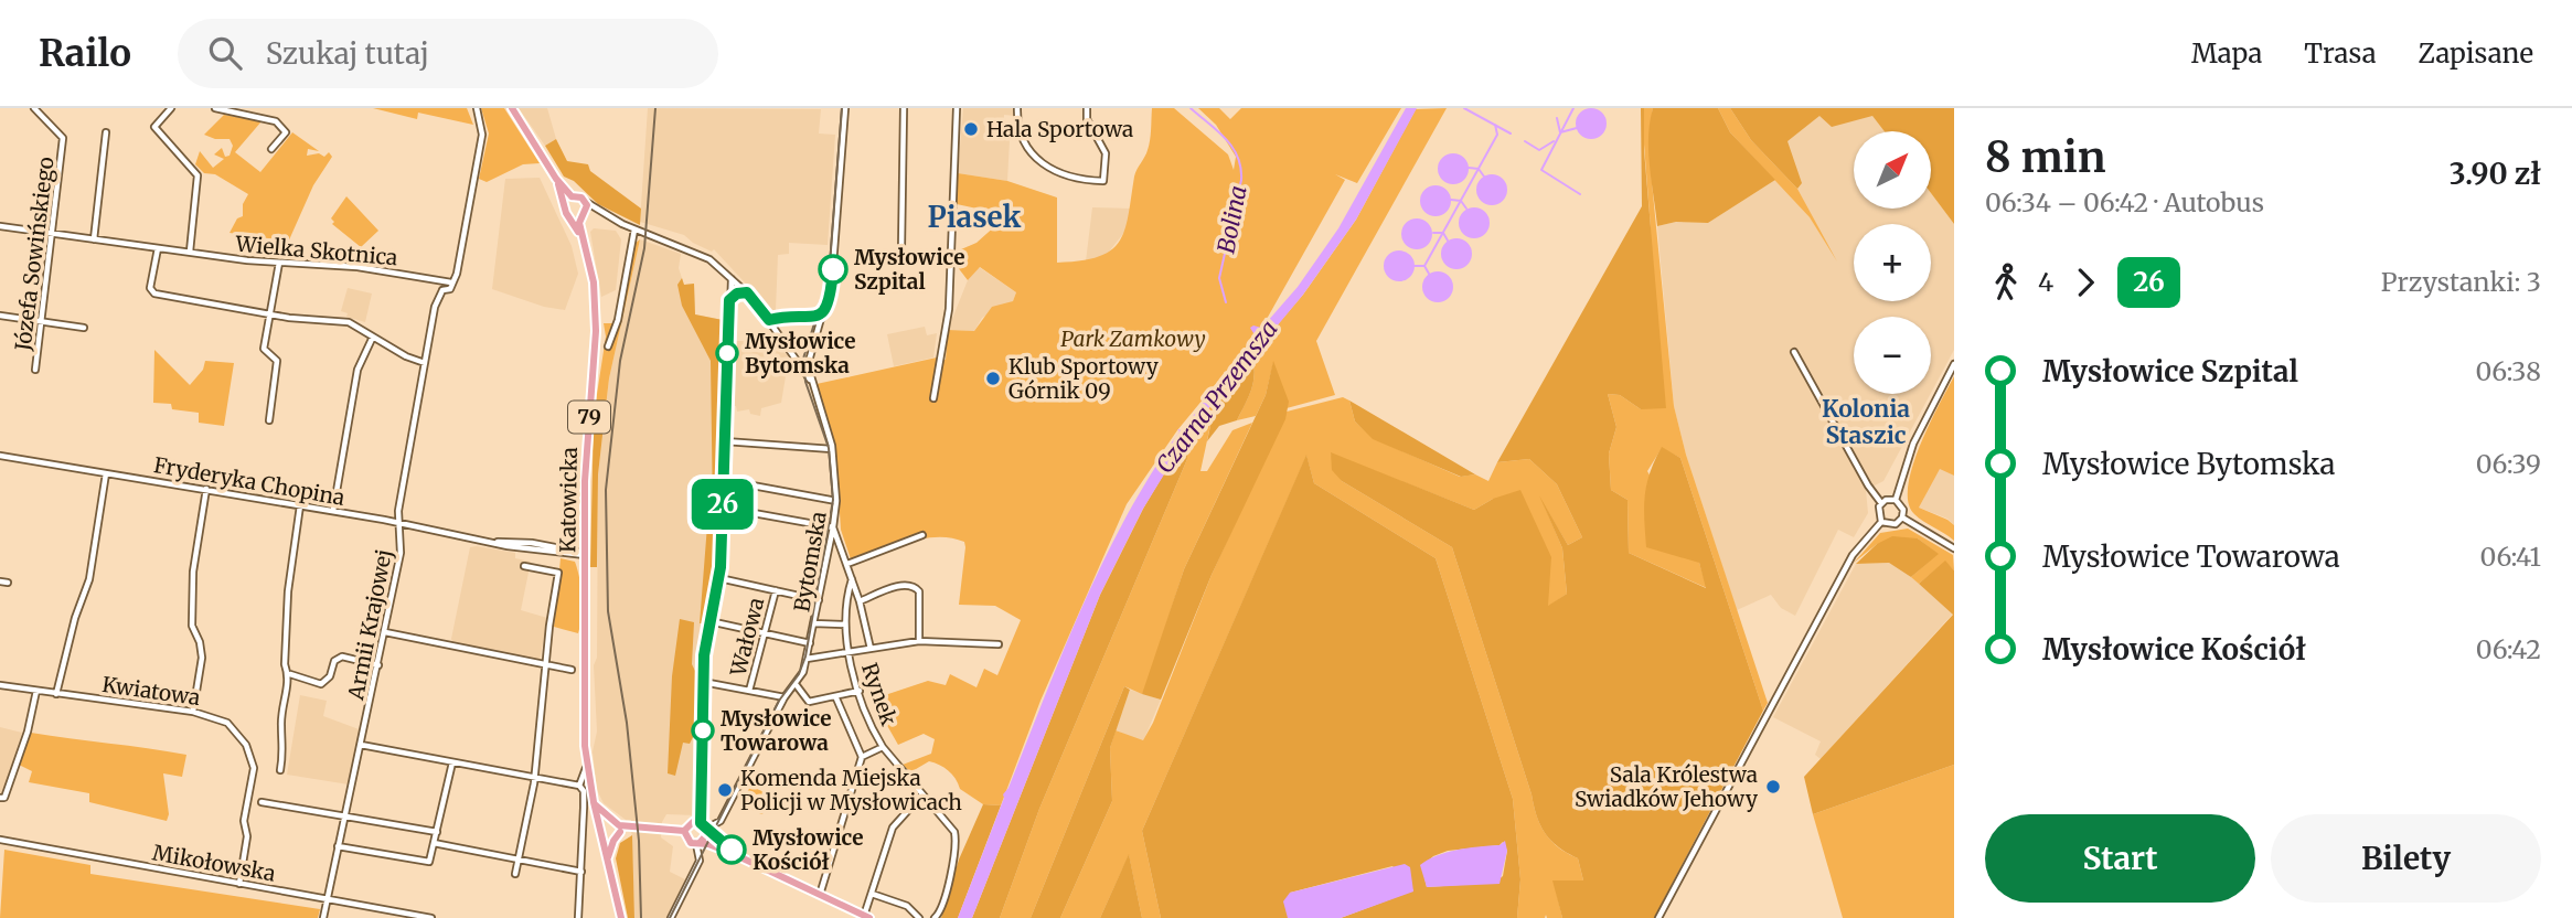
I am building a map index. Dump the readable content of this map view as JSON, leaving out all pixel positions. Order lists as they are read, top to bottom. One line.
{"streets":{"main road":["79","Katowicka"],"street":["Wielka Skotnica","Józefa Sowińskiego","Fryderyka Chopina","Bytomska","Armii Krajowej","Wałowa","Kwiatowa","Rynek","Mikołowska"]},"crossings":[["Wielka Skotnica","Józefa Sowińskiego"],["79","Katowicka"],["79","Bytomska"],["Fryderyka Chopina","Katowicka"],["Fryderyka Chopina","Armii Krajowej"],["Katowicka","Bytomska"],["Bytomska","Rynek"],["Armii Krajowej","Mikołowska"],["Kwiatowa","Mikołowska"]],"districts":["Piasek","Kolonia Staszic"],"water":["Bolina","Czarna Przemsza"],"parks":["Park Zamkowy"],"places":["Hala Sportowa","Mysłowice Szpital","Mysłowice Bytomska","Klub Sportowy Górnik 09","Mysłowice Towarowa","Sala Królestwa Swiadków Jehowy","Komenda Miejska Policji w Mysłowicach","Mysłowice Kościół"],"lines":["bus line 26"],"north":"top right","page":{"header":"Railo","search":"Szukaj tutaj","nav":["Mapa","Trasa","Zapisane"],"on_map":"26","heading":["8 min","06:34 – 06:42 · Autobus","3.90 zł"],"map_buttons":["+","−"],"legs":["4","26","Przystanki: 3"],"list":[{"name":"Mysłowice Szpital","value":"06:38"},{"name":"Mysłowice Bytomska","value":"06:39"},{"name":"Mysłowice Towarowa","value":"06:41"},{"name":"Mysłowice Kościół","value":"06:42"}],"buttons":["Start","Bilety"]}}
